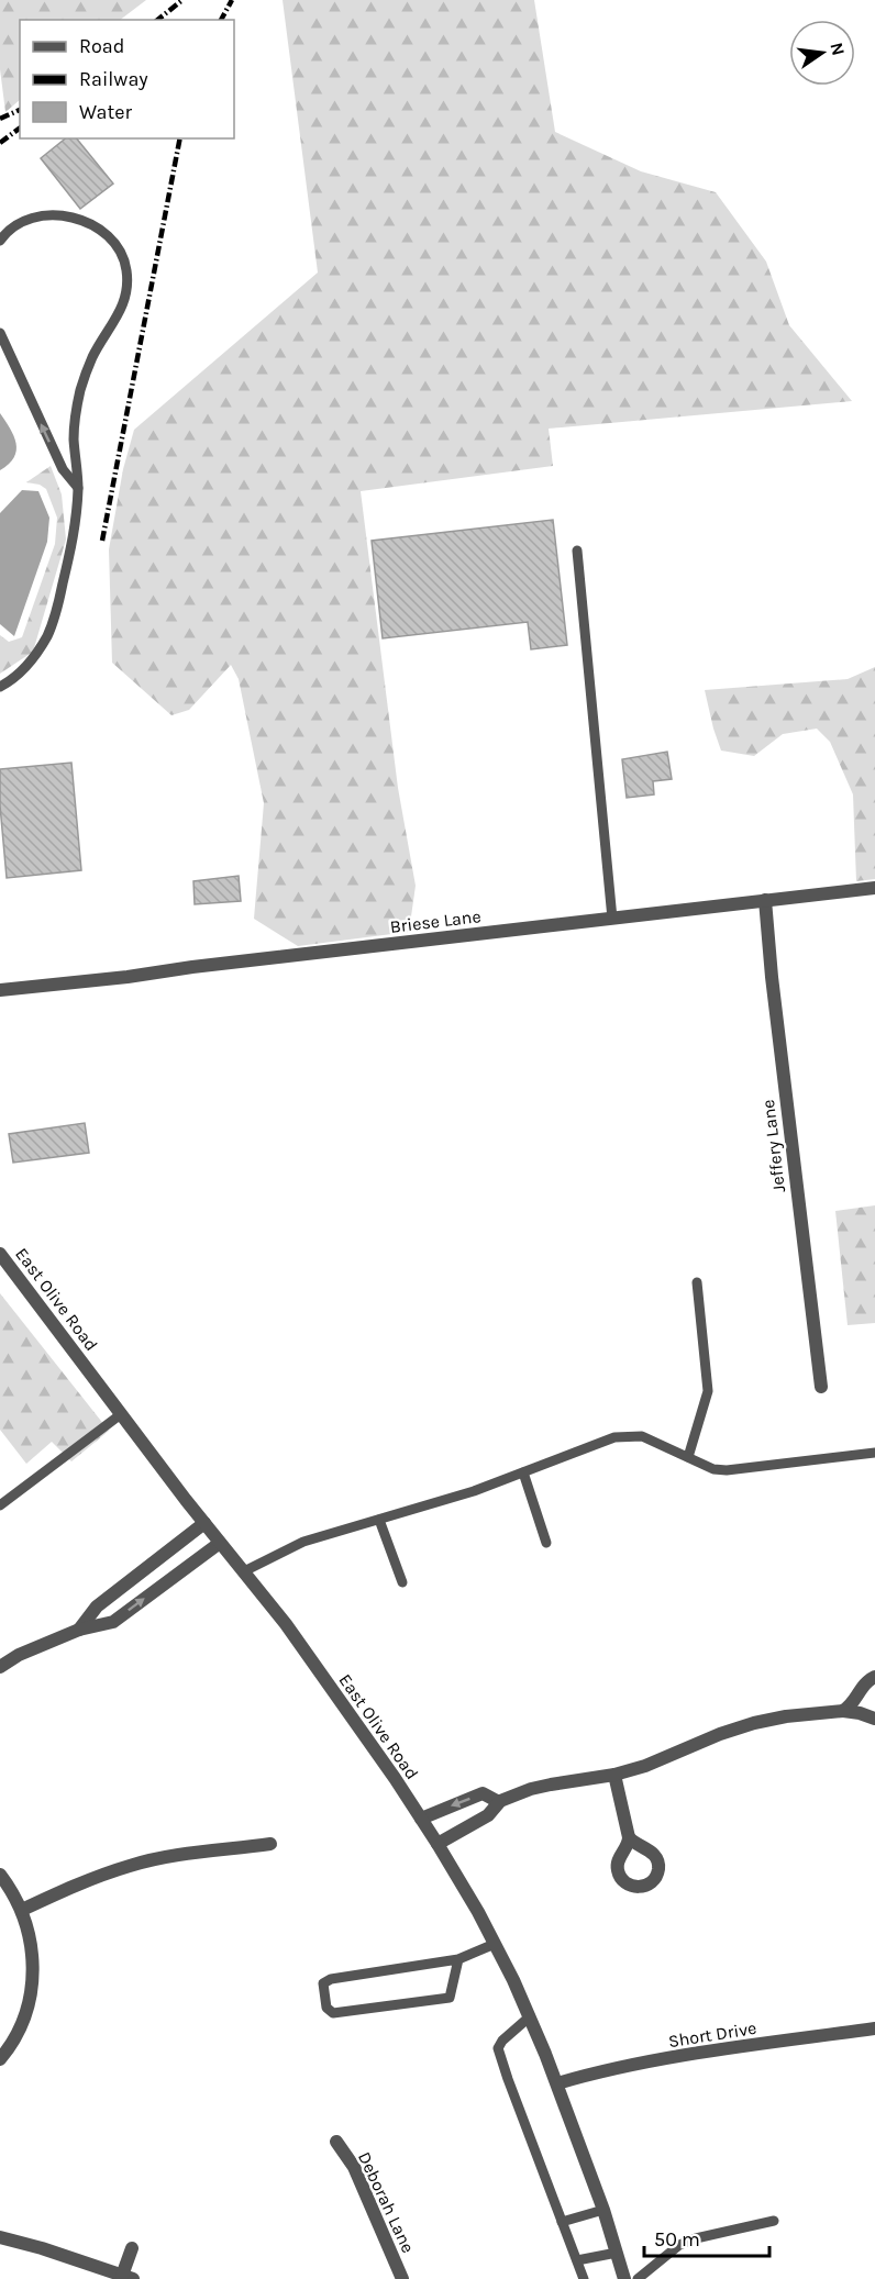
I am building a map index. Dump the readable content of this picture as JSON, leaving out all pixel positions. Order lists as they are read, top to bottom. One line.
{"streets":{"street":["Briese Lane","Jeffery Lane","East Olive Road","Short Drive","Deborah Lane"]},"crossings":[["Briese Lane","Jeffery Lane"],["East Olive Road","Short Drive"]],"legend":["Road","Railway","Water"],"scale_bar":"50 m","north":"right"}
